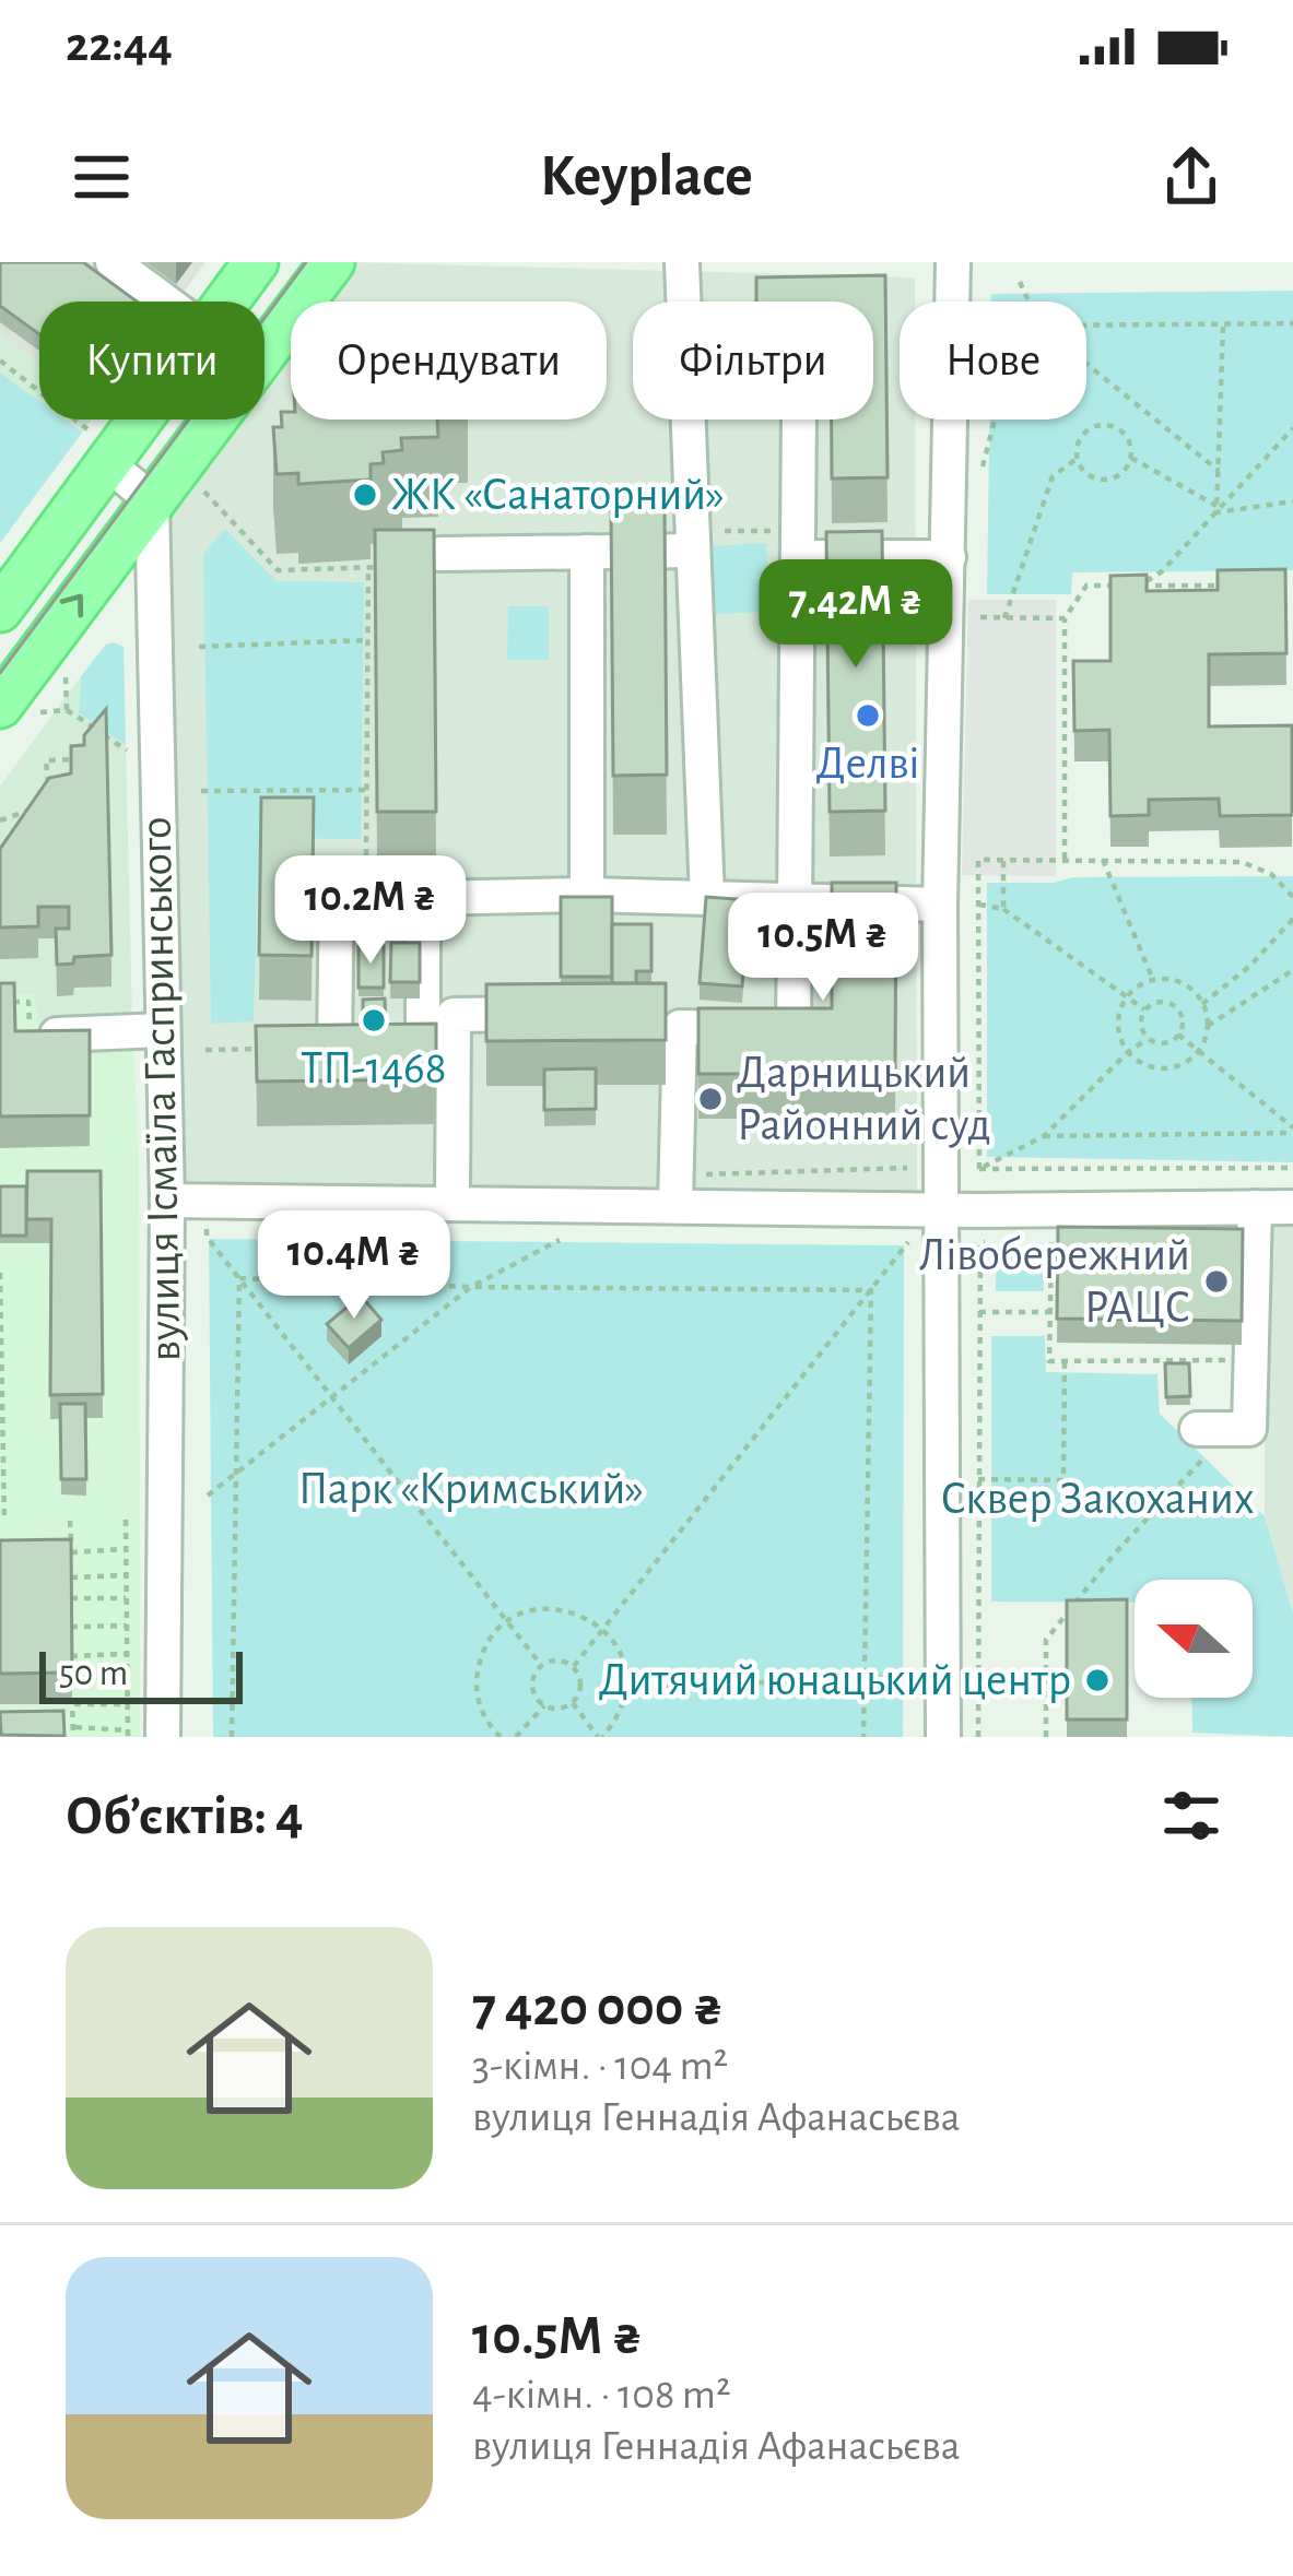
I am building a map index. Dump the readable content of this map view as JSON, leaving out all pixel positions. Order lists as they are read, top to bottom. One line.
{"streets":{"street":["вулиця Ісмаїла Гаспринського"]},"parks":["Парк «Кримський»","Сквер Закоханих"],"places":["ЖК «Санаторний»","Делві","ТП-1468","Дарницький Районний суд","Лівобережний РАЦС","Дитячий юнацький центр"],"scale_bar":"50 m","north":"left","page":{"status":"22:44","header":"Keyplace","chip":["Купити","Орендувати","Фільтри","Нове"],"price":["7.42M ₴","10.2M ₴","10.5M ₴","10.4M ₴"],"scale":"50 m","heading":"Об’єктів: 4","list":[{"name":"7 420 000 ₴","note":"3-кімн. · 104 m² · вулиця Геннадія Афанасьєва"},{"name":"10.5M ₴","note":"4-кімн. · 108 m² · вулиця Геннадія Афанасьєва"}]}}
